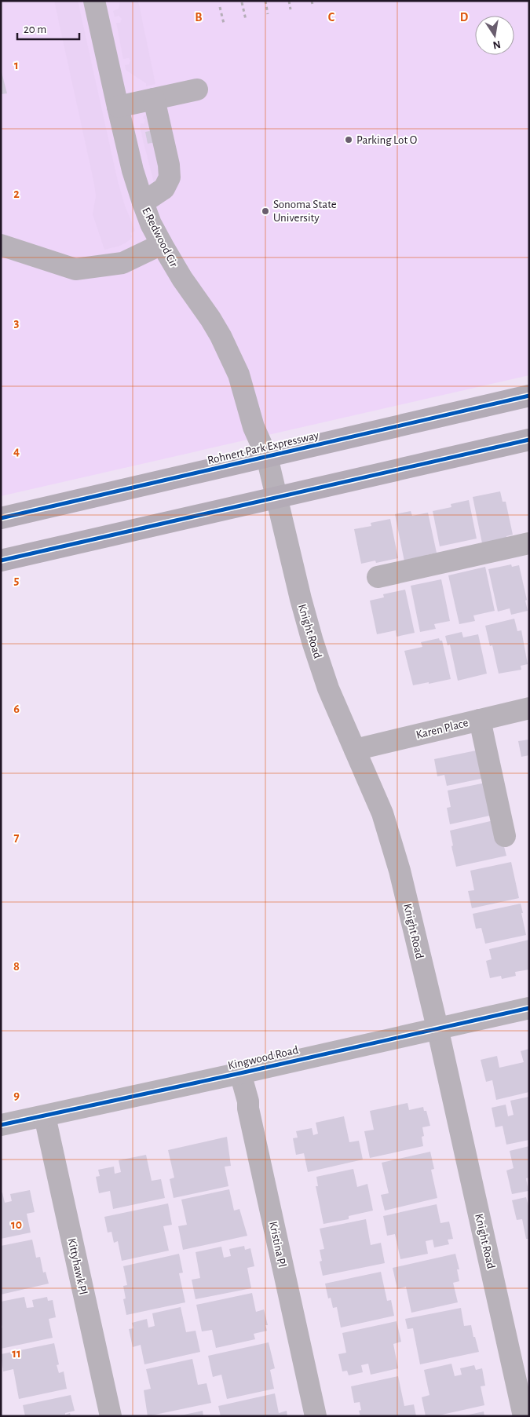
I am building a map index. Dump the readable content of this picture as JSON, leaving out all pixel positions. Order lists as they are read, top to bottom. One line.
{"streets":{"main road":["Rohnert Park Expressway"],"street":["E Redwood Cir","Knight Road","Karen Place","Kingwood Road","Kristina Pl","Kittyhawk Pl"]},"crossings":[["E Redwood Cir","Rohnert Park Expressway"],["E Redwood Cir","Knight Road"],["Rohnert Park Expressway","Knight Road"],["Knight Road","Karen Place"],["Knight Road","Kingwood Road"],["Kingwood Road","Kristina Pl"],["Kingwood Road","Kittyhawk Pl"]],"places":["Parking Lot O","Sonoma State University"],"scale_bar":"20 m","north":"bottom","grid":{"columns":["B","C","D"],"rows":["1","2","3","4","5","6","7","8","9","10","11"]}}
